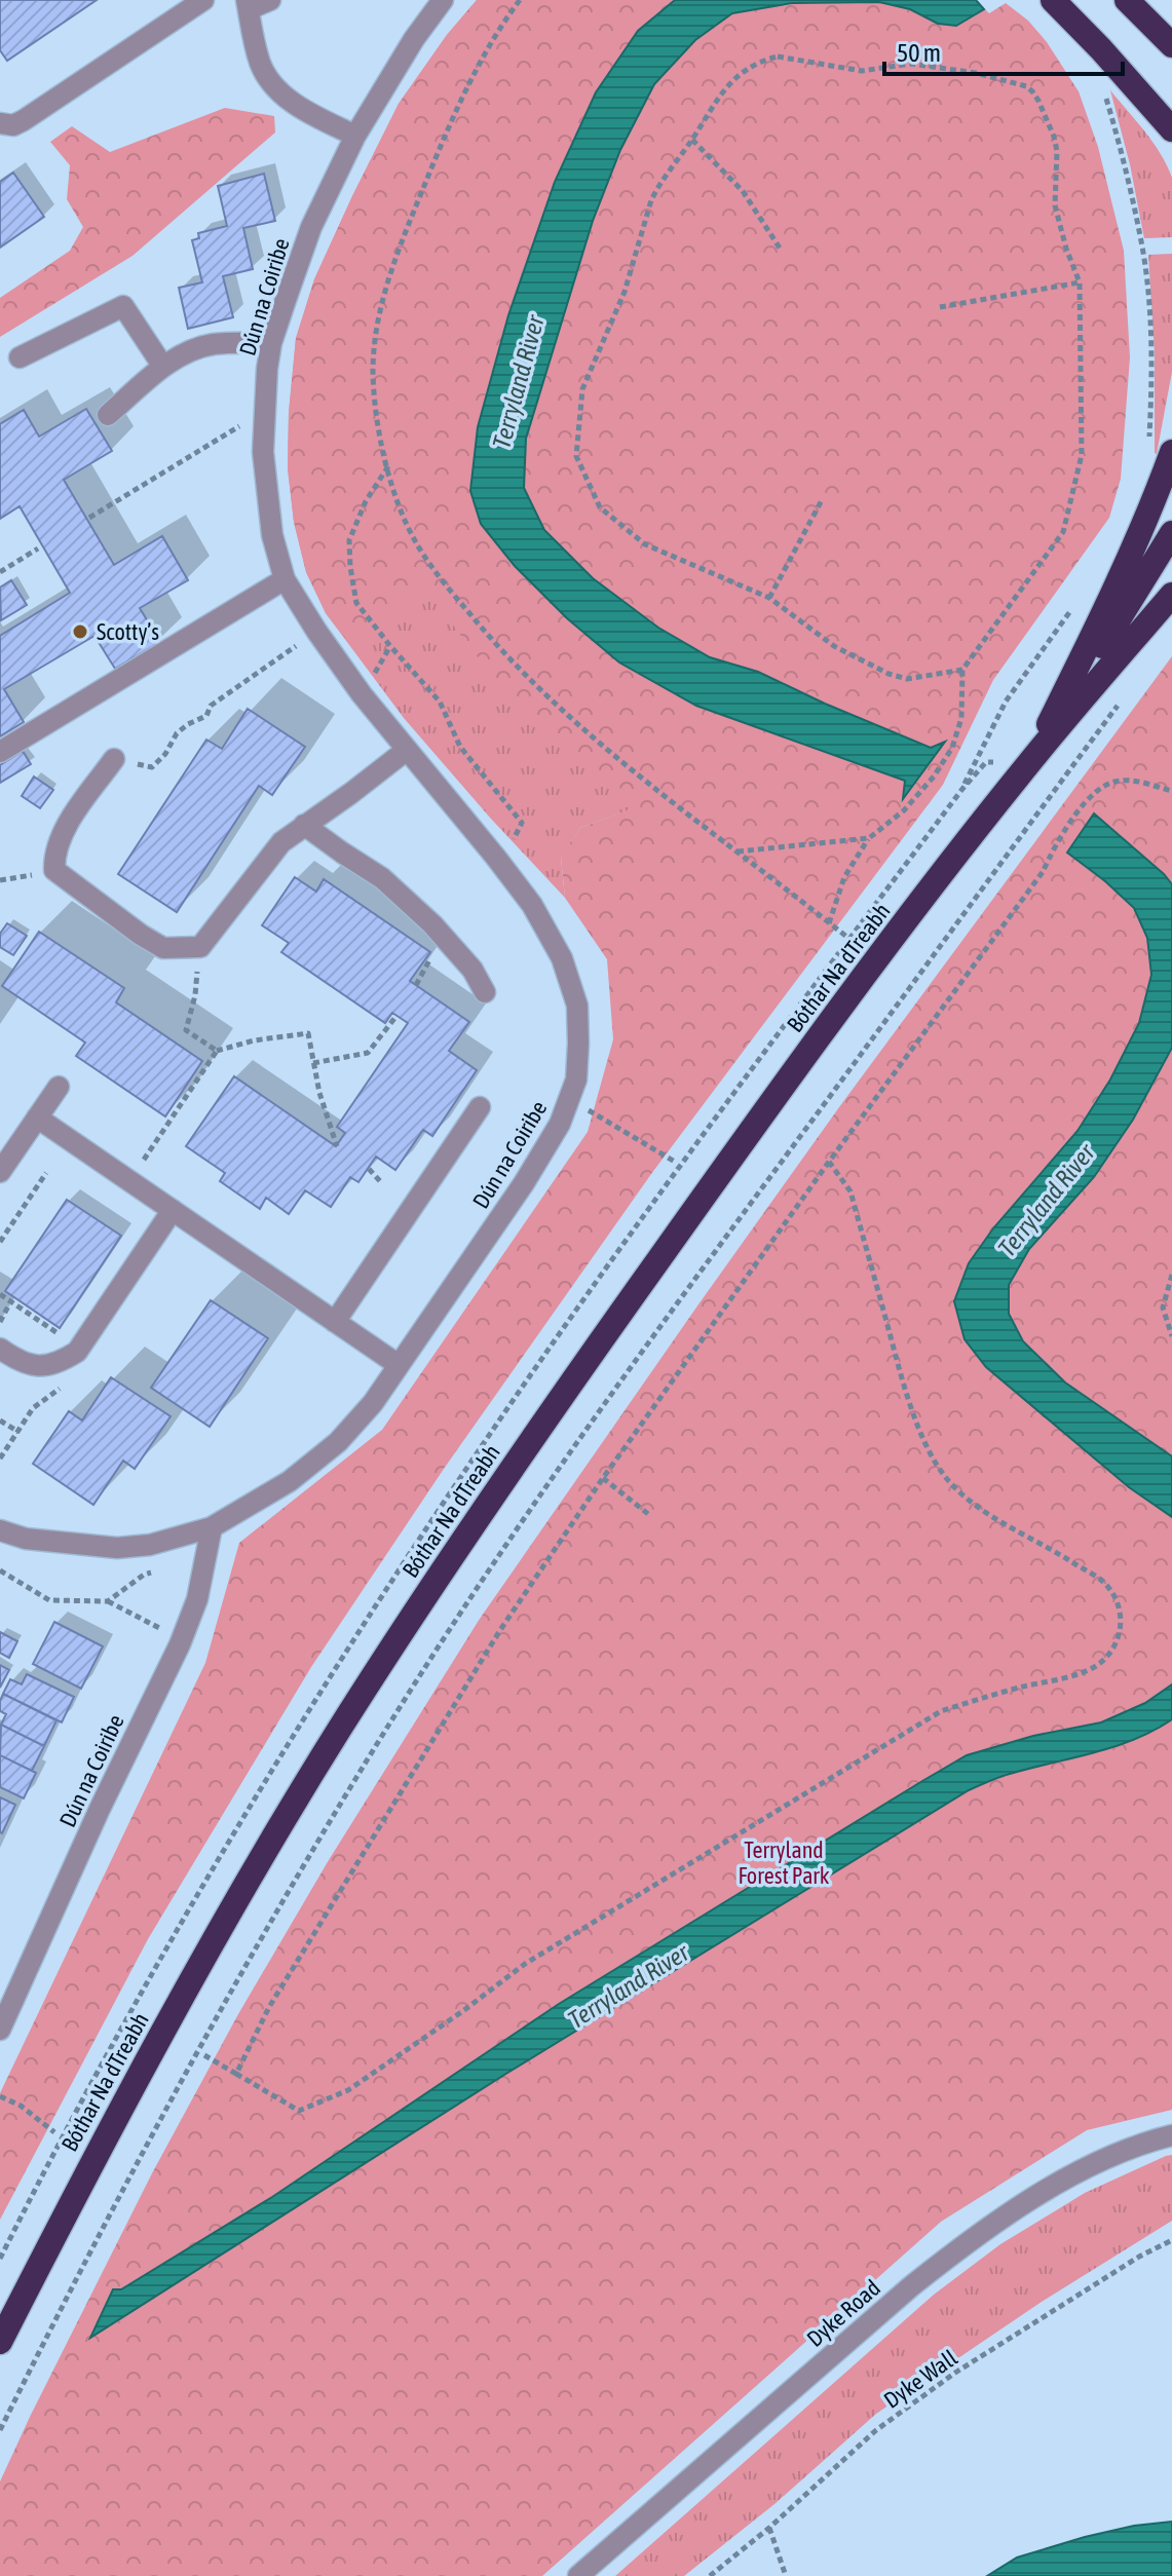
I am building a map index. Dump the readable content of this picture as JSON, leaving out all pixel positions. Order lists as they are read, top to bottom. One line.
{"streets":{"highway":["Bóthar Na dTreabh"],"street":["Dún na Coiribe","Dyke Road"],"path":["Dyke Wall"]},"water":["Terryland River"],"parks":["Terryland Forest Park"],"places":["Scotty’s"],"scale_bar":"50 m"}
